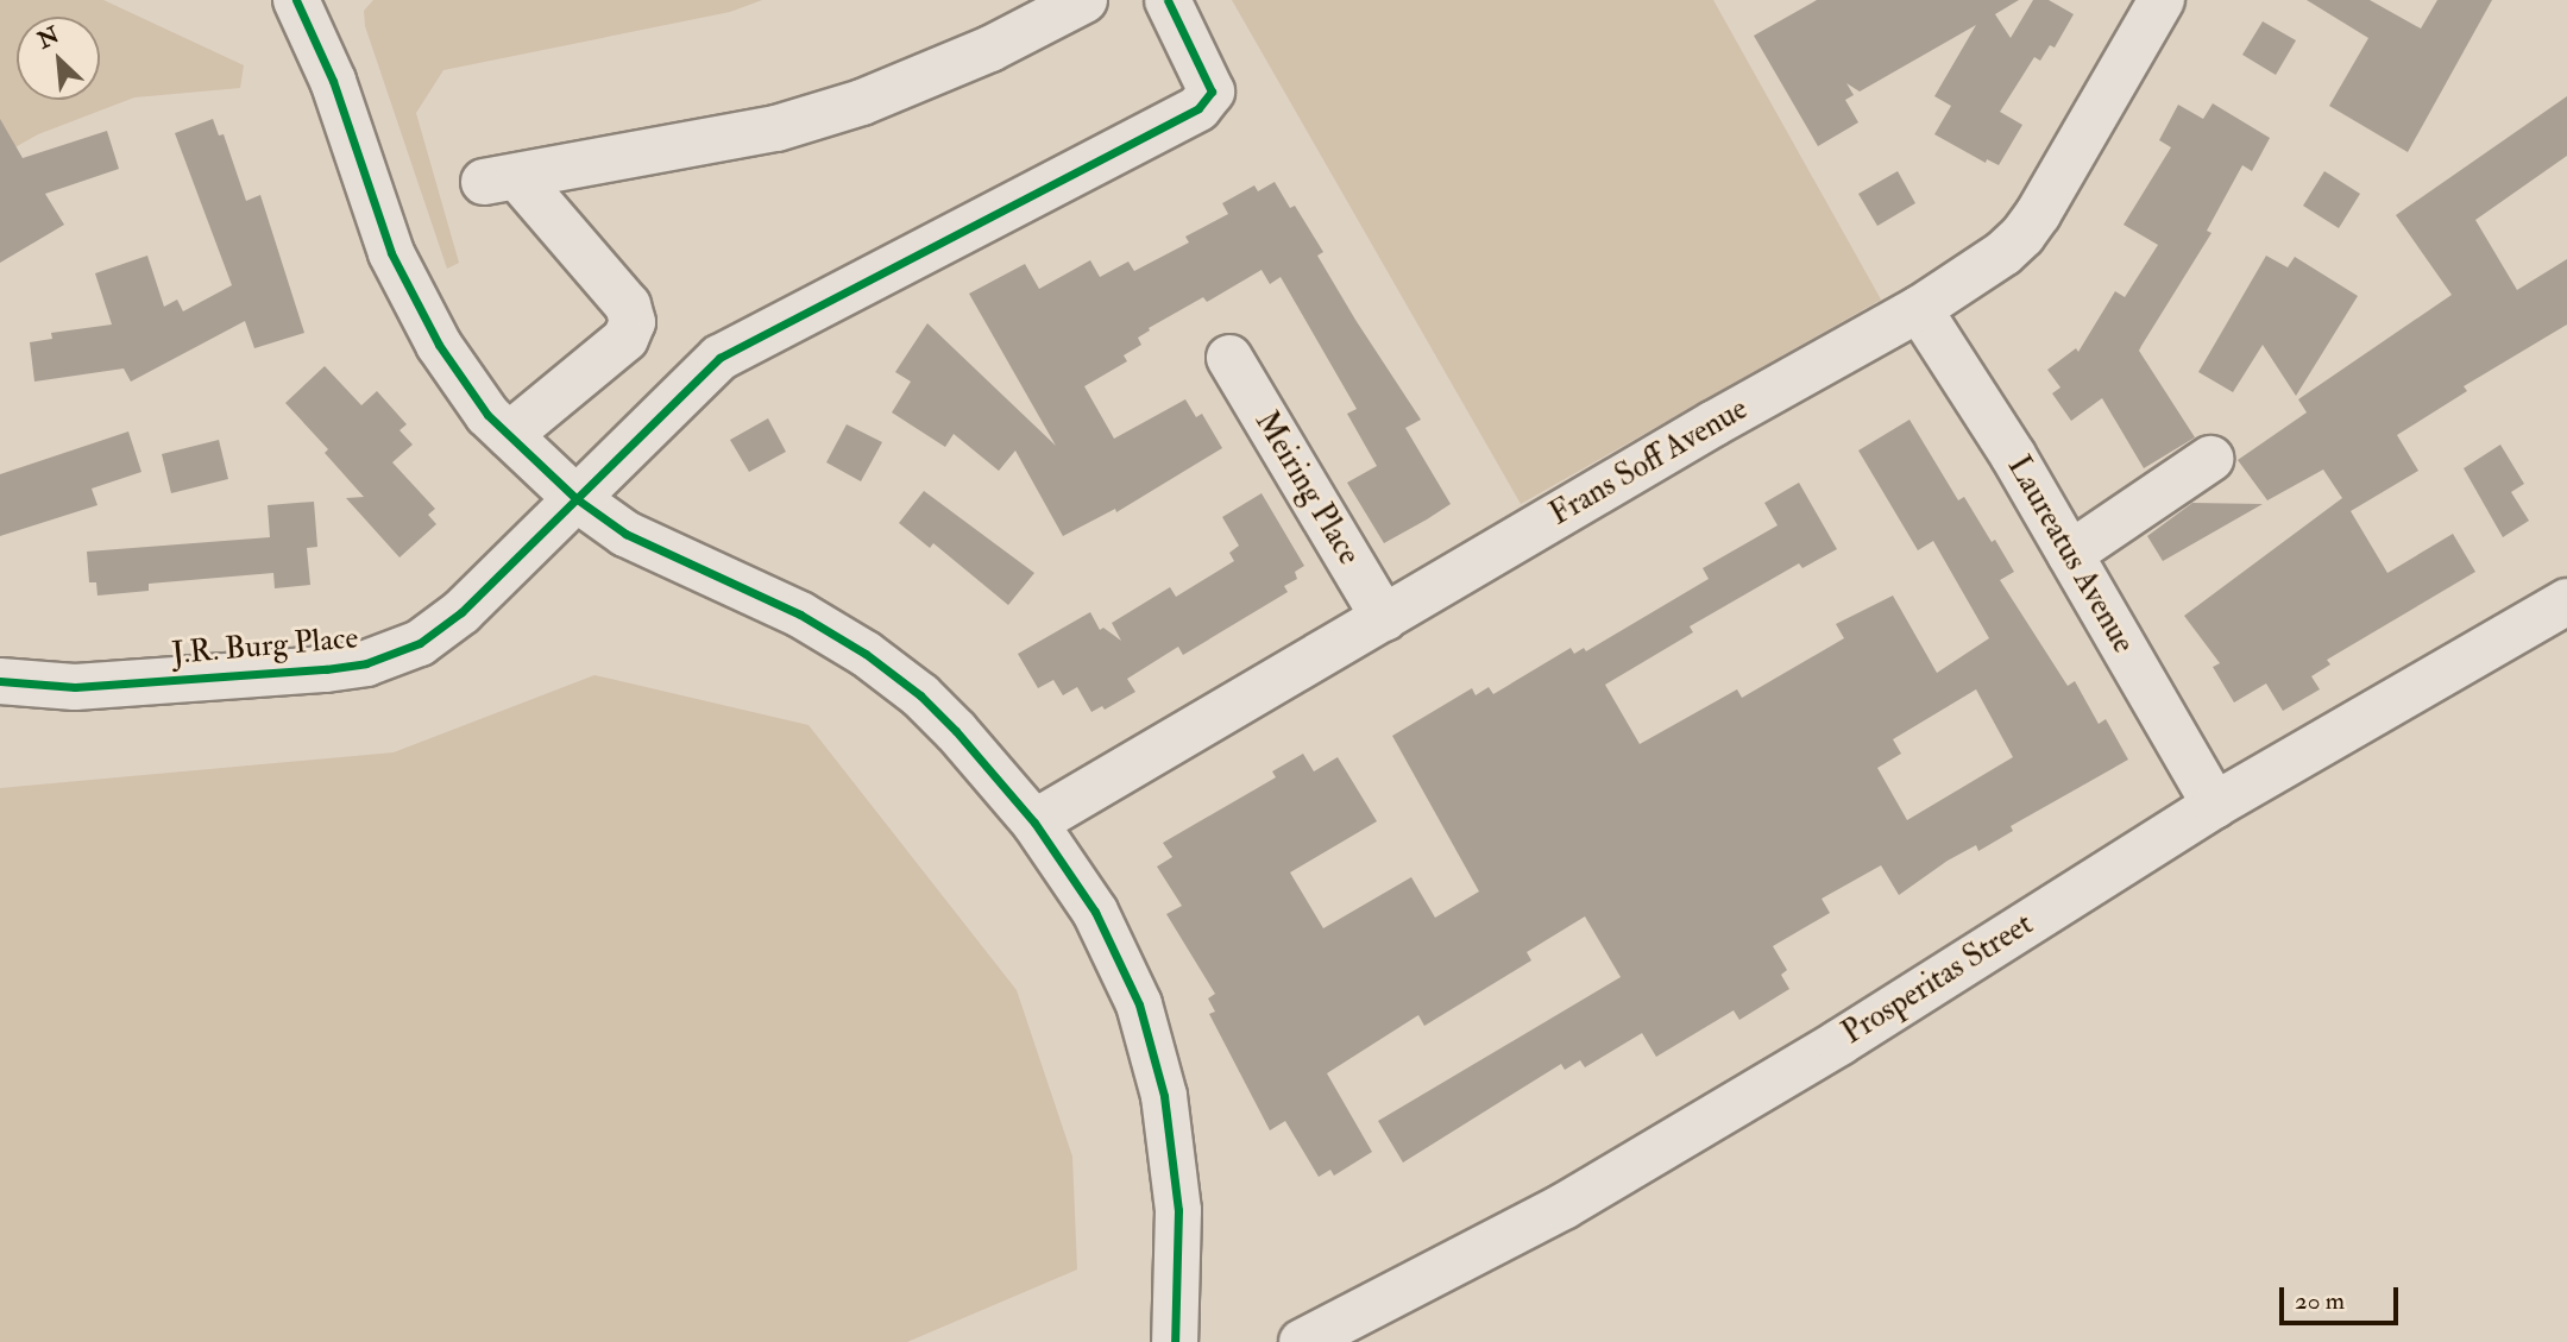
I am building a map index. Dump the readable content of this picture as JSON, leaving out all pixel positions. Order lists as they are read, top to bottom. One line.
{"streets":{"street":["Frans Soff Avenue","Meiring Place","Laureatus Avenue","J.R. Burg Place","Prosperitas Street"]},"crossings":[["Frans Soff Avenue","Meiring Place"],["Frans Soff Avenue","Laureatus Avenue"],["Laureatus Avenue","Prosperitas Street"]],"scale_bar":"20 m","north":"top left"}
